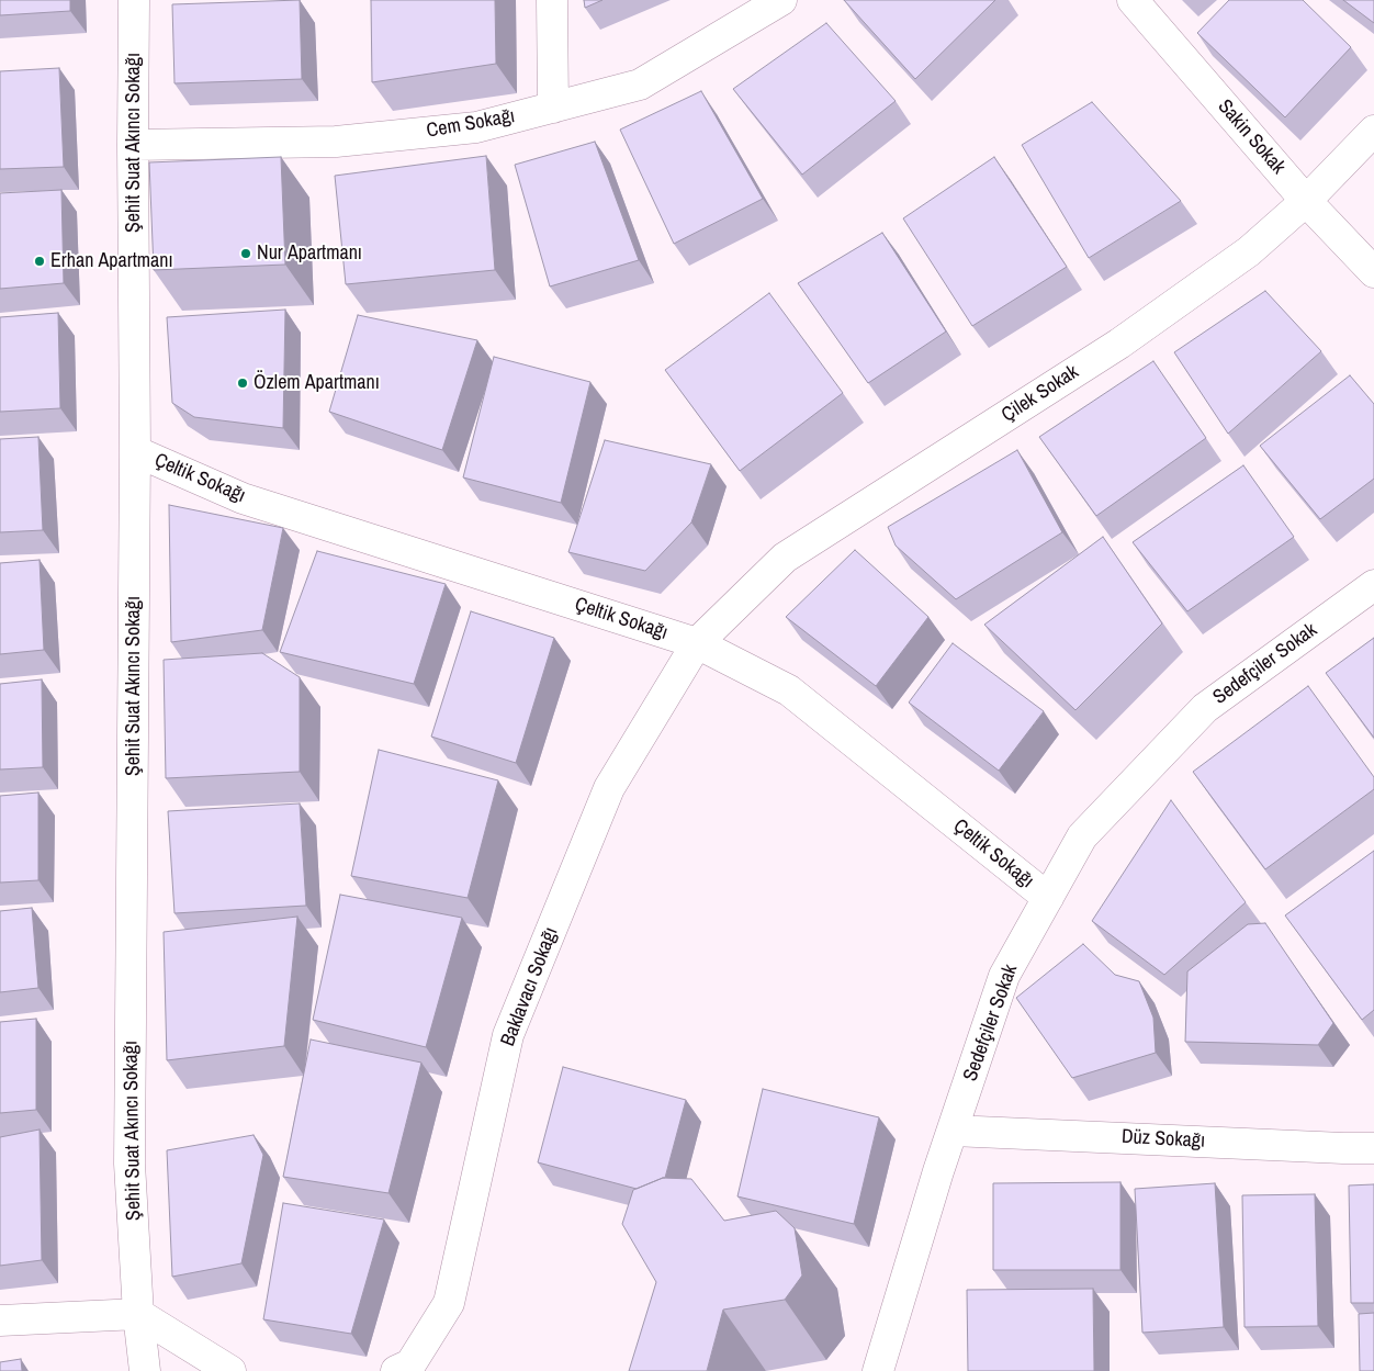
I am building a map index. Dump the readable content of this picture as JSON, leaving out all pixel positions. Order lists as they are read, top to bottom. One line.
{"streets":{"street":["Cem Sokağı","Sakin Sokak","Şehit Suat Akıncı Sokağı","Çilek Sokak","Çeltik Sokağı","Sedefçiler Sokak","Baklavacı Sokağı","Düz Sokağı"]},"crossings":[["Cem Sokağı","Şehit Suat Akıncı Sokağı"],["Sakin Sokak","Çilek Sokak"],["Şehit Suat Akıncı Sokağı","Çeltik Sokağı"],["Çilek Sokak","Çeltik Sokağı"],["Çilek Sokak","Baklavacı Sokağı"],["Çeltik Sokağı","Sedefçiler Sokak"],["Çeltik Sokağı","Baklavacı Sokağı"],["Sedefçiler Sokak","Düz Sokağı"]],"places":["Nur Apartmanı","Erhan Apartmanı","Özlem Apartmanı"]}
